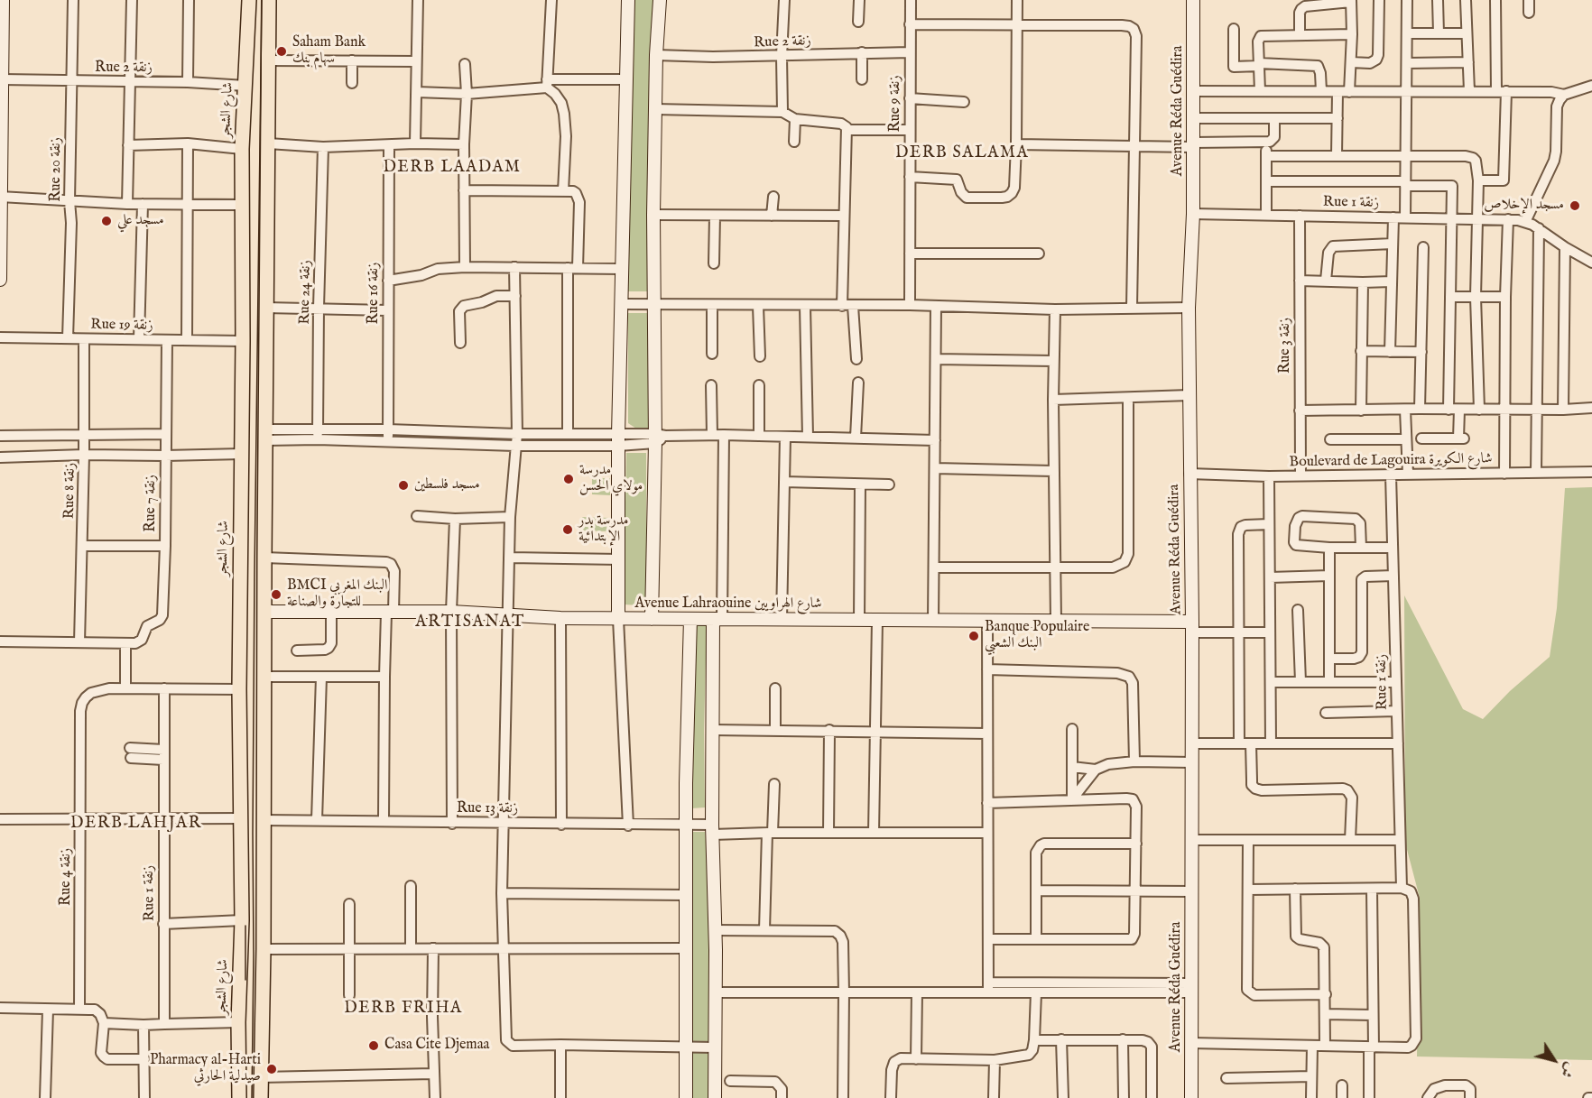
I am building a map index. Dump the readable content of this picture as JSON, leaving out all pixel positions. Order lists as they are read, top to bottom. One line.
{"streets":{"main road":["شارع الشجر"],"street":["Rue 2 زنقة","Rue 9 زنقة","Avenue Réda Guédira","Rue 20 زنقة","Rue 1 زنقة","Rue 24 زنقة","Rue 16 زنقة","Rue 19 زنقة","Rue 3 زنقة","Boulevard de Lagouira شارع الكويرة","Rue 8 زنقة","Rue 7 زنقة","Avenue Lahraouine شارع الهراويين","Rue 13 زنقة","Rue 4 زنقة"]},"crossings":[["Rue 2 زنقة","Rue 9 زنقة"],["Rue 2 زنقة","شارع الشجر"],["Rue 2 زنقة","Rue 20 زنقة"],["شارع الشجر","Rue 19 زنقة"],["Avenue Réda Guédira","Rue 1 زنقة"],["Avenue Réda Guédira","Boulevard de Lagouira شارع الكويرة"],["Avenue Réda Guédira","Avenue Lahraouine شارع الهراويين"],["Rue 20 زنقة","Rue 19 زنقة"],["Rue 1 زنقة","Rue 3 زنقة"],["Rue 1 زنقة","Boulevard de Lagouira شارع الكويرة"],["Rue 19 زنقة","Rue 8 زنقة"],["Rue 19 زنقة","Rue 7 زنقة"],["Rue 3 زنقة","Boulevard de Lagouira شارع الكويرة"]],"districts":["DERB SALAMA","DERB LAADAM","ARTISANAT","DERB LAHJAR","DERB FRIHA"],"places":["Saham Bank سهام بنك","مسجد الإخلاص","مسجد علي","مدرسة مولاي الحسن","مسجد فلسطين","مدرسة بدر الإبتدائية","BMCI البنك المغربي للتجارة والصناعة","Banque Populaire البنك الشعبي","Casa Cite Djemaa","Pharmacy al-Harti صيدلية الحارثي"],"north":"bottom right"}
